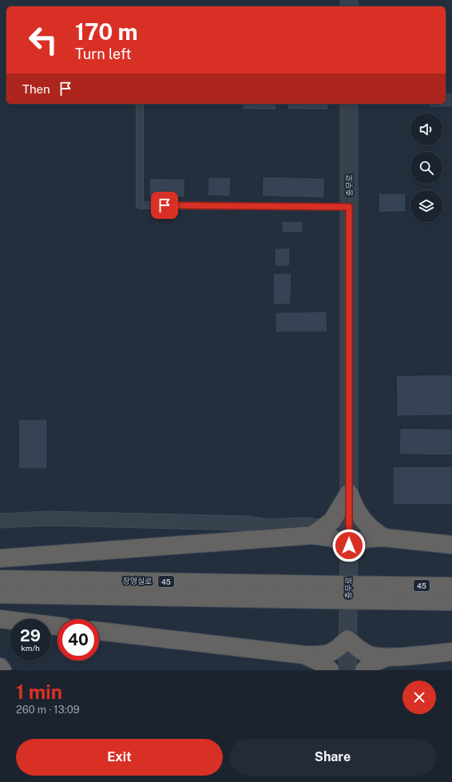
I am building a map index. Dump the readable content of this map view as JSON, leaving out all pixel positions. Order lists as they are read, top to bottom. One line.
{"streets":{"highway":["장영실로","45"],"street":["충무로"]},"crossings":[["장영실로","45"]],"page":{"turn":["170 m","Turn left"],"then":"Then","speed":"29 km/h","limit":"40","heading":["1 min","260 m · 13:09"],"buttons":["Exit","Share"]}}
